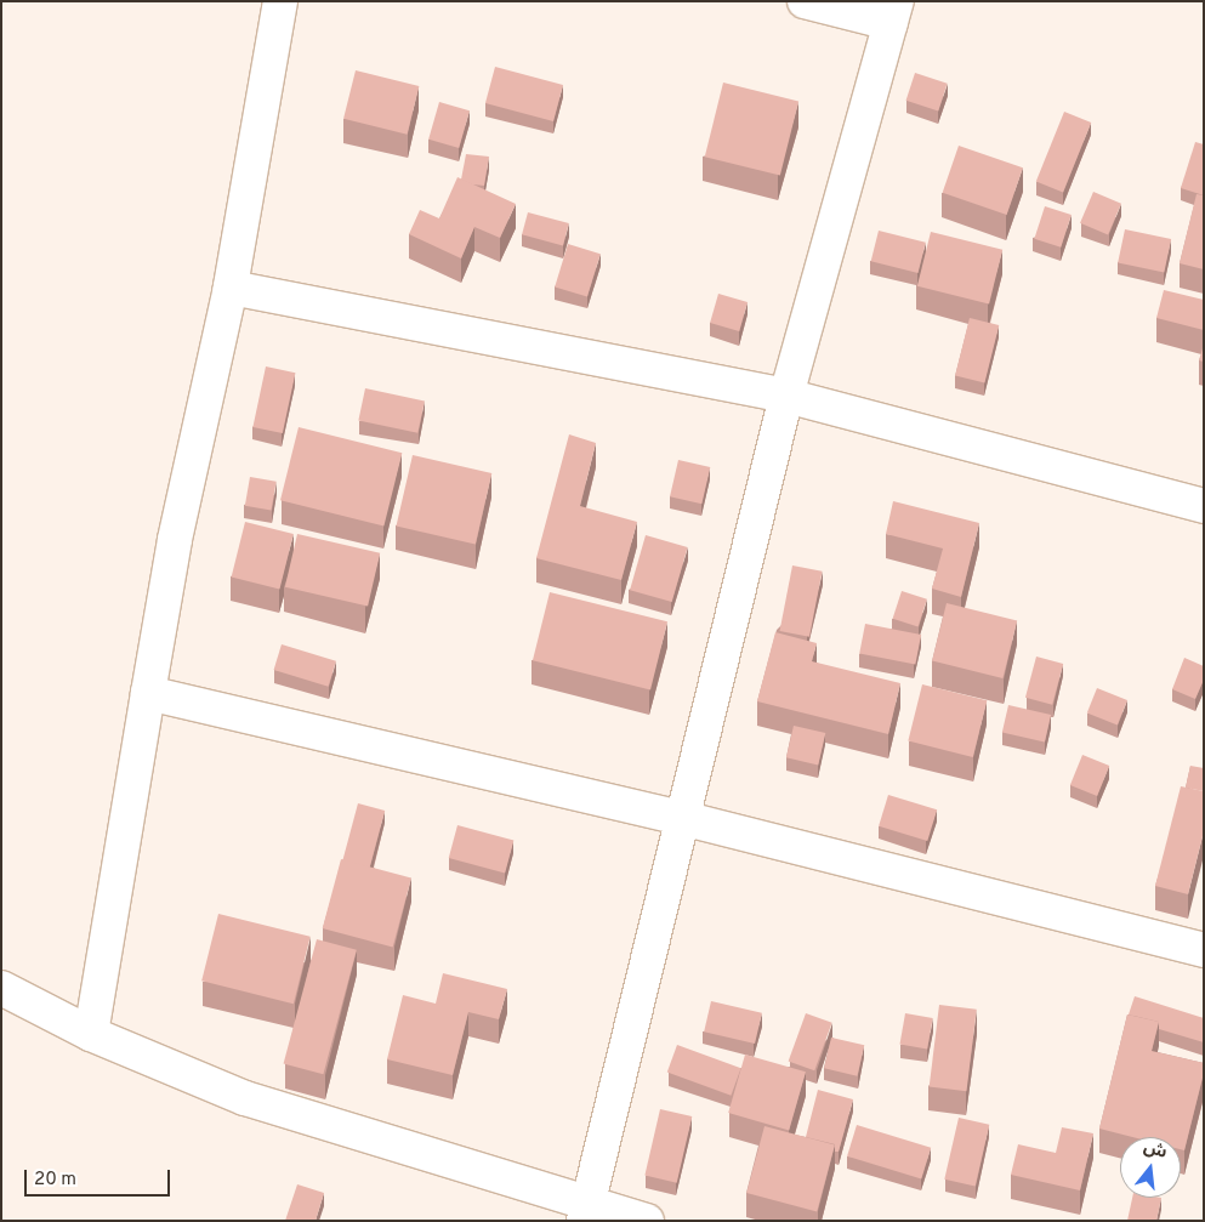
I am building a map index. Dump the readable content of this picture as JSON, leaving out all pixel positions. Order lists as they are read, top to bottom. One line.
{"scale_bar":"20 m","north":"top"}
